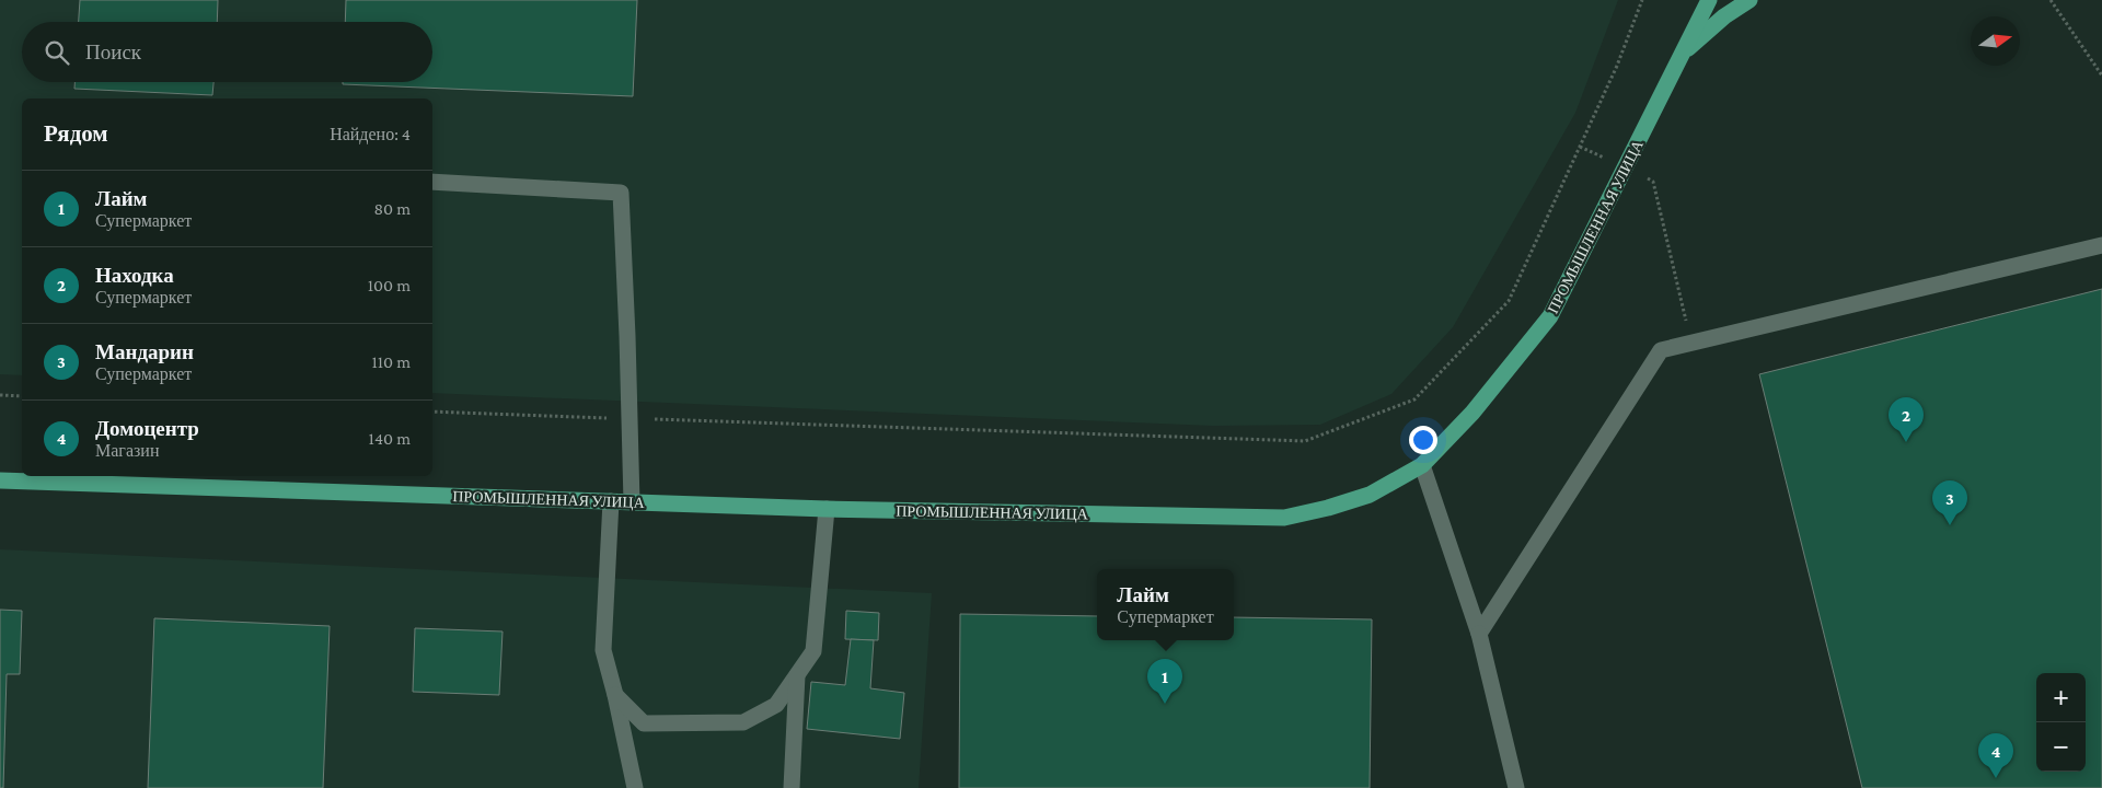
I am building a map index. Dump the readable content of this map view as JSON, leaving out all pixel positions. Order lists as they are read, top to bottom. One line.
{"streets":{"main road":["ПРОМЫШЛЕННАЯ УЛИЦА"]},"north":"right","page":{"search":"Поиск","heading":["Рядом","Найдено: 4"],"list":[{"mark":"1","name":"Лайм","note":"Супермаркет","value":"80 m"},{"mark":"2","name":"Находка","note":"Супермаркет","value":"100 m"},{"mark":"3","name":"Мандарин","note":"Супермаркет","value":"110 m"},{"mark":"4","name":"Домоцентр","note":"Магазин","value":"140 m"}],"pins":["2","3","1","4"],"popup":["Лайм","Супермаркет"],"map_buttons":["+","−"]}}
